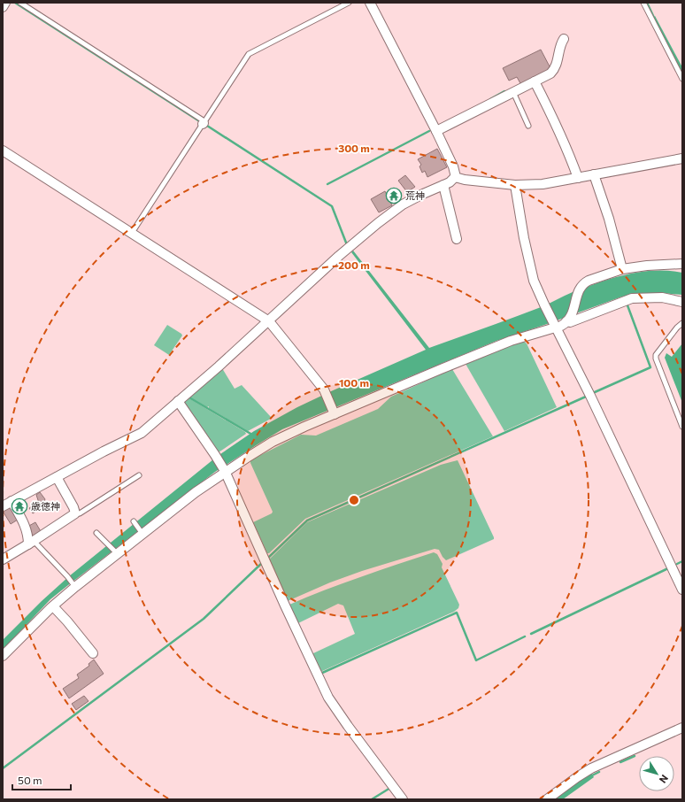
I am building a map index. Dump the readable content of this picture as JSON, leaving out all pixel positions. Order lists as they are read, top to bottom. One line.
{"places":{"temple":["荒神","歳徳神"]},"scale_bar":"50 m","north":"bottom right","rings":["300 m","200 m","100 m"]}
